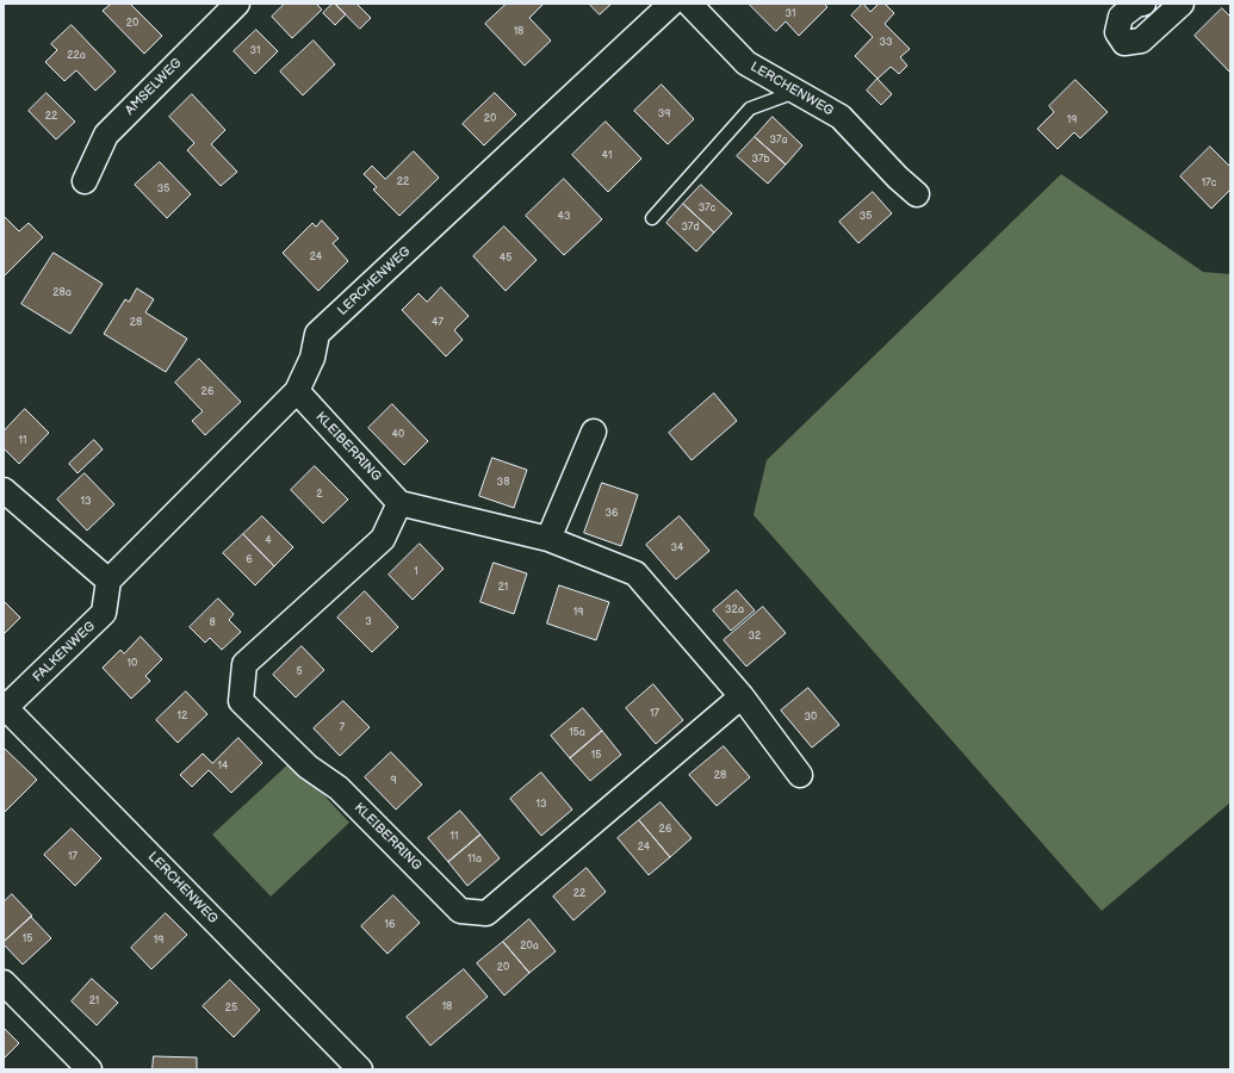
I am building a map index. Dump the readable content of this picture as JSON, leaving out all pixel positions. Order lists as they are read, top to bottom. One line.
{"streets":{"street":["AMSELWEG","LERCHENWEG","KLEIBERRING","FALKENWEG"]},"crossings":[["LERCHENWEG","KLEIBERRING"],["LERCHENWEG","FALKENWEG"]],"house_numbers":["31","20","18","33","31","22a","39","22","20","19","37a","41","37b","22","17c","35","37c","43","35","37d","24","45","28a","28","47","26","40","11","38","2","13","36","4","34","6","1","21","32a","19","3","8","32","10","5","17","12","30","7","15a","15","14","28","9","13","26","11","24","17","11a","22","16","15","19","20a","20","21","18","25"]}
